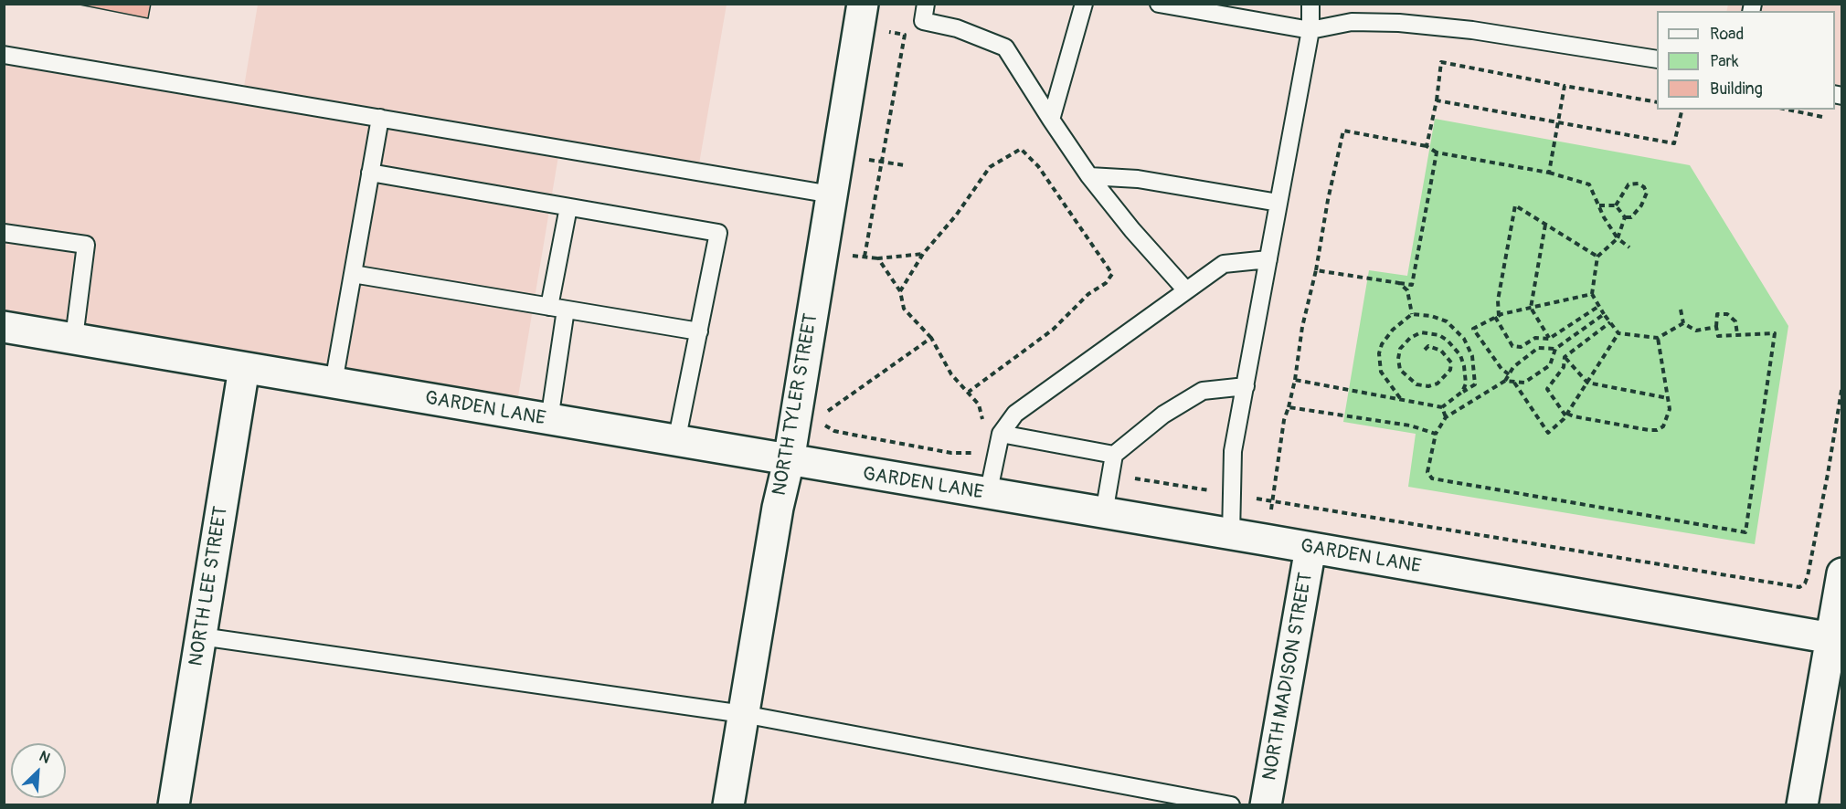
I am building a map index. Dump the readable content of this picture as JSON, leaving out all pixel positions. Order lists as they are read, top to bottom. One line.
{"streets":{"street":["NORTH TYLER STREET","GARDEN LANE","NORTH LEE STREET","NORTH MADISON STREET"]},"crossings":[["NORTH TYLER STREET","GARDEN LANE"],["GARDEN LANE","NORTH LEE STREET"],["GARDEN LANE","NORTH MADISON STREET"]],"legend":["Road","Park","Building"],"north":"top right"}
